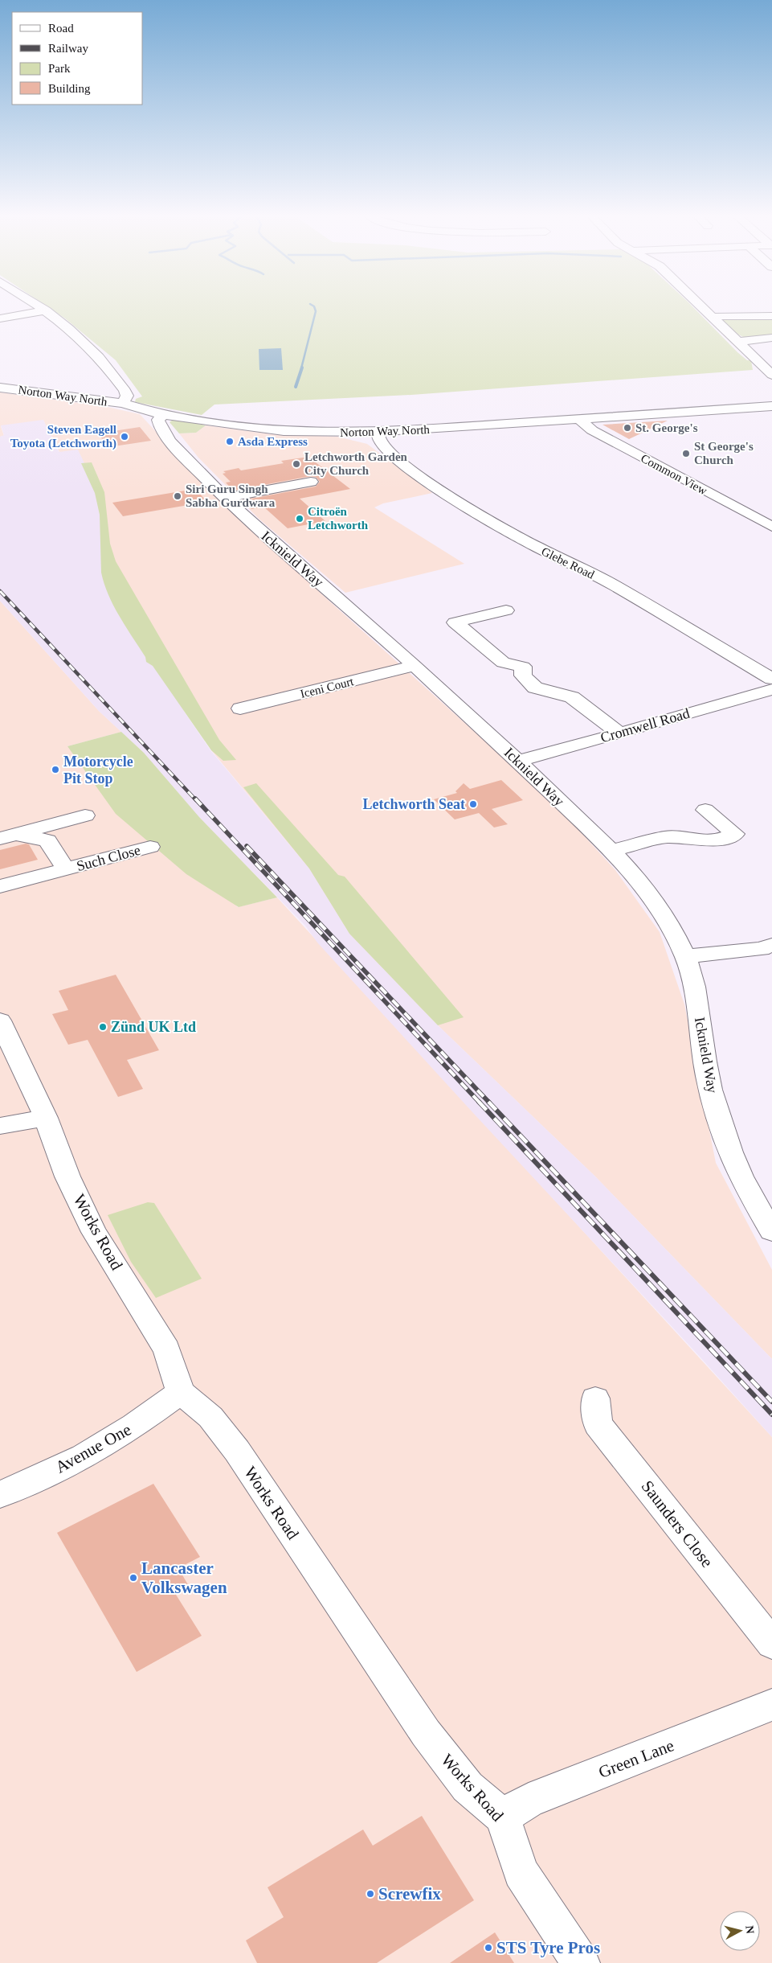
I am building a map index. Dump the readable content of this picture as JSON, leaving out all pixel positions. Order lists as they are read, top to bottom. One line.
{"streets":{"street":["Norton Way North","Common View","Icknield Way","Glebe Road","Iceni Court","Cromwell Road","Such Close","Works Road","Avenue One","Saunders Close","Green Lane"]},"crossings":[["Norton Way North","Common View"],["Norton Way North","Icknield Way"],["Norton Way North","Glebe Road"],["Icknield Way","Iceni Court"],["Icknield Way","Cromwell Road"],["Works Road","Avenue One"],["Works Road","Green Lane"]],"places":["St. George's","Steven Eagell Toyota (Letchworth)","Asda Express","St George's Church","Letchworth Garden City Church","Siri Guru Singh Sabha Gurdwara","Citroën Letchworth","Motorcycle Pit Stop","Letchworth Seat","Zünd UK Ltd","Lancaster Volkswagen","Screwfix","STS Tyre Pros"],"legend":["Road","Railway","Park","Building"],"north":"right"}
